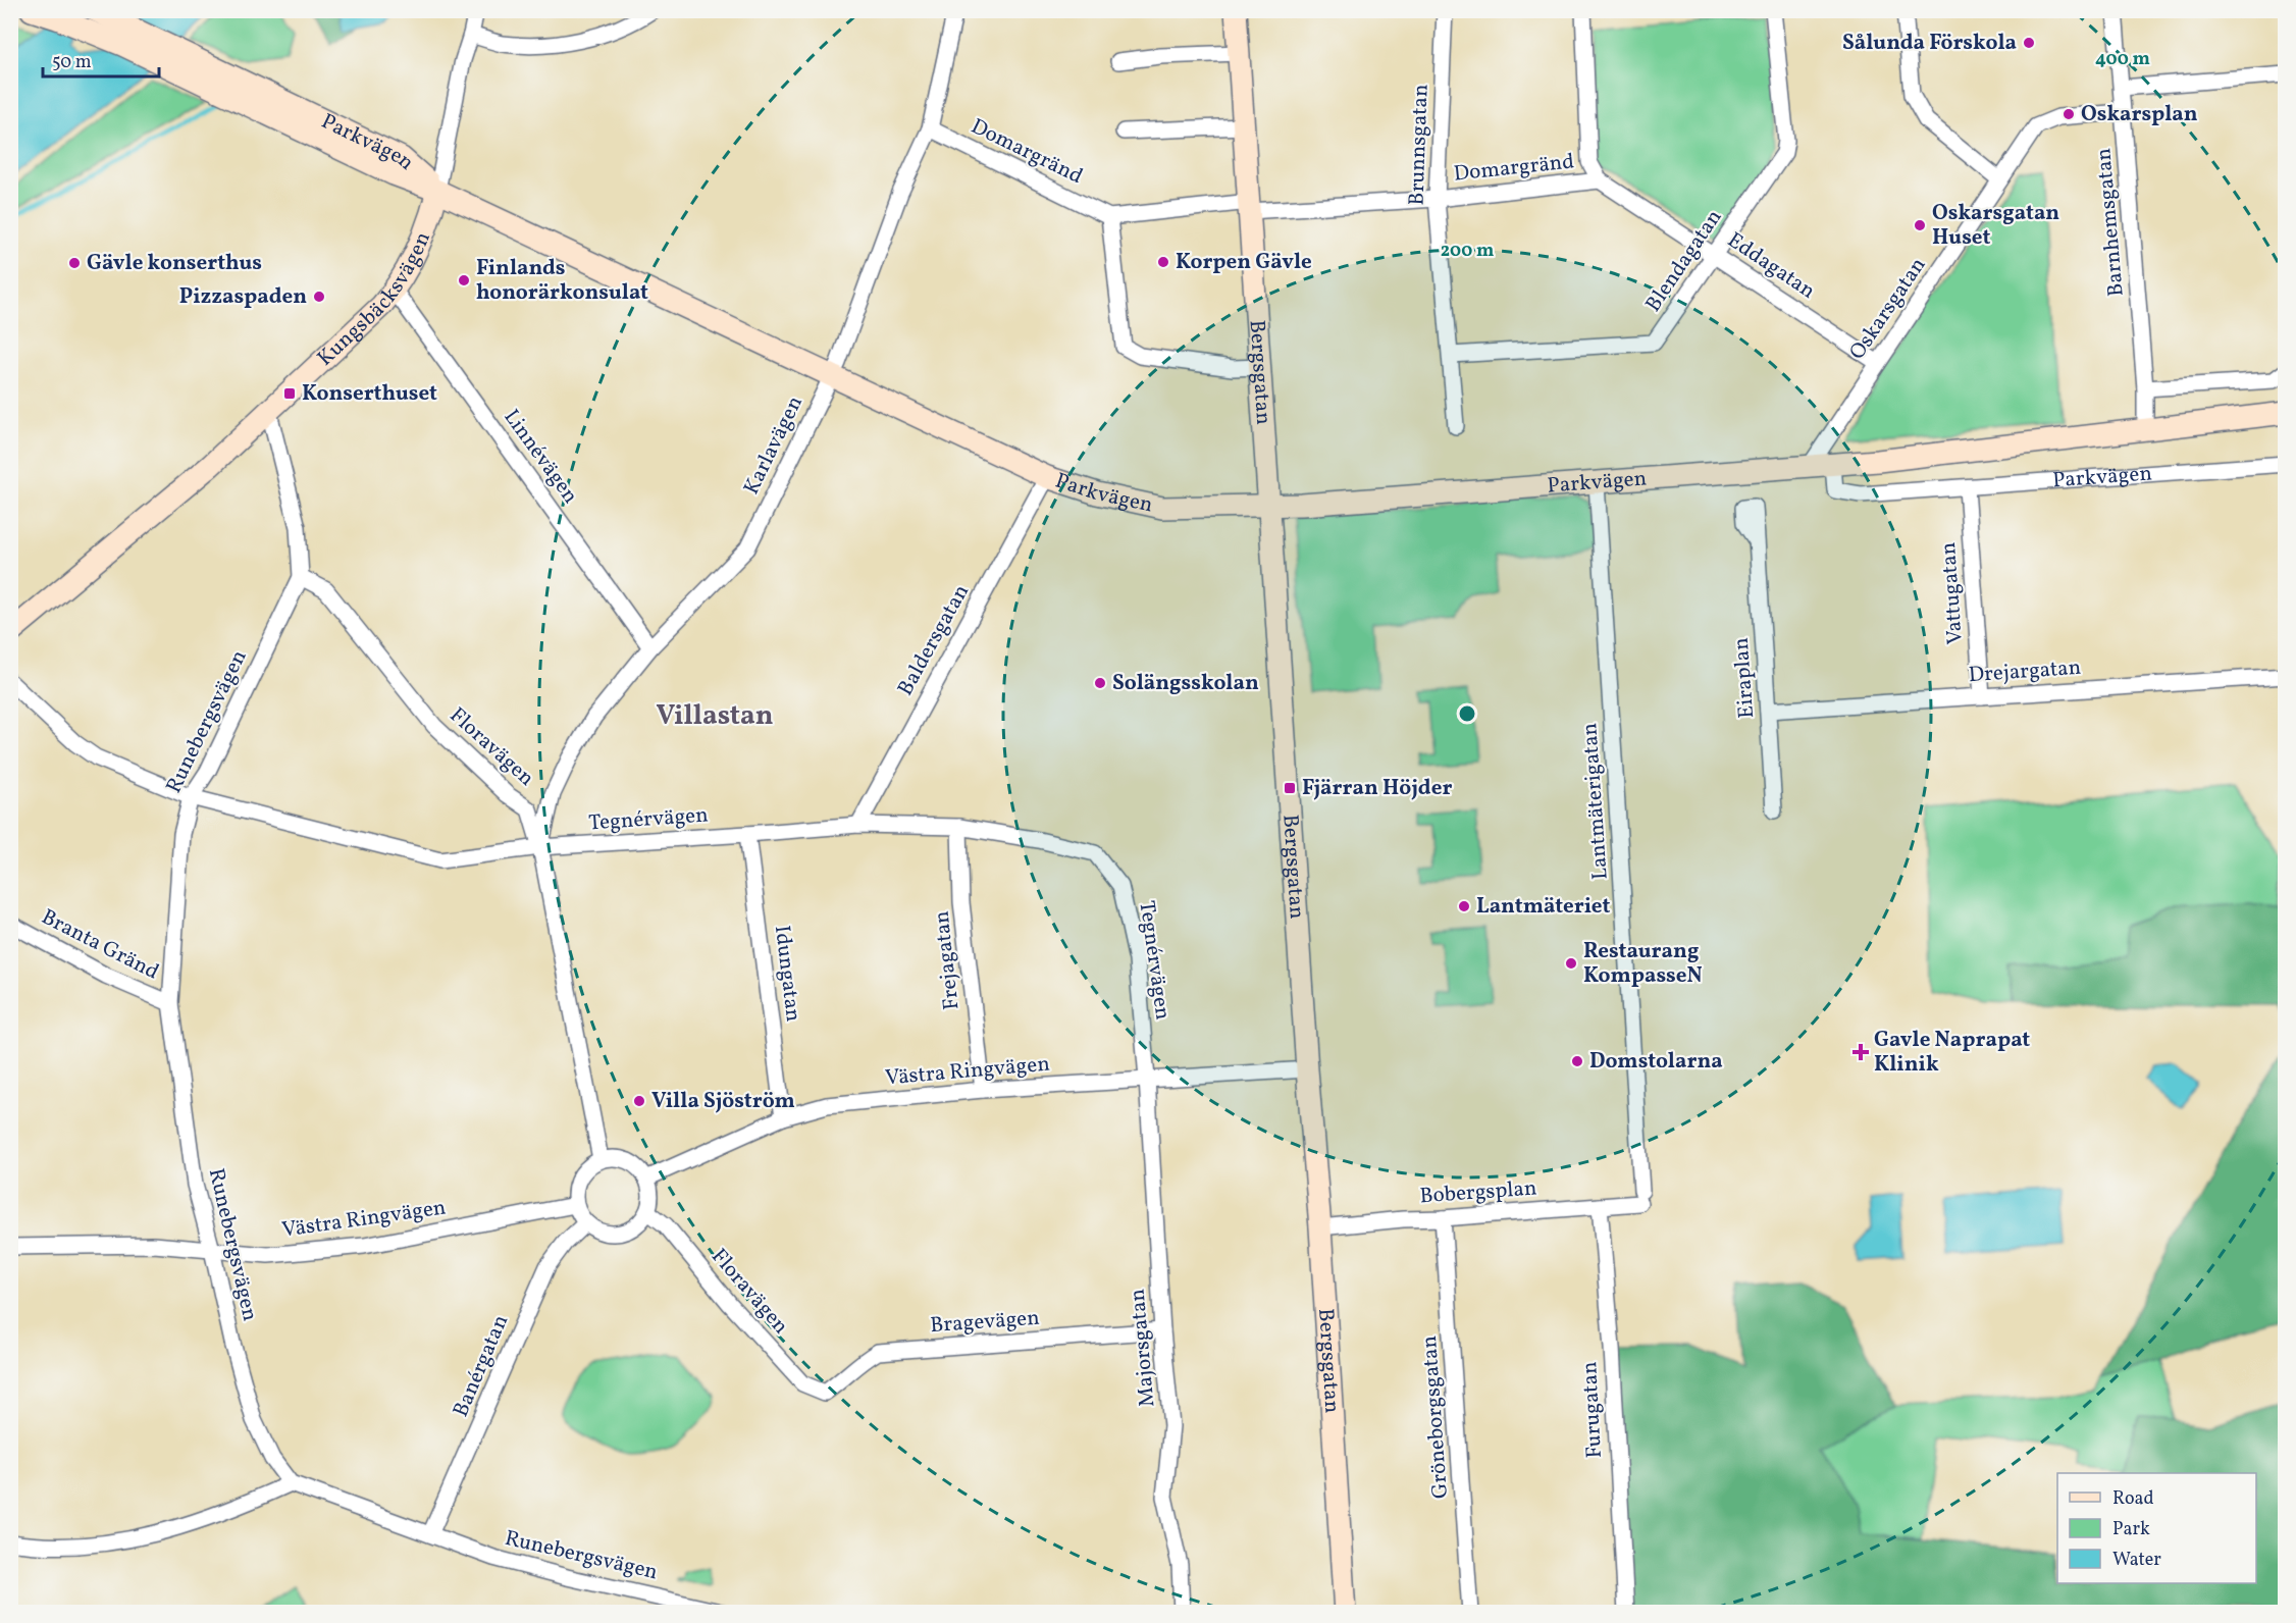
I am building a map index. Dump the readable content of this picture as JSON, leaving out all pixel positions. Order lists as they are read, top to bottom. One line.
{"streets":{"main road":["Parkvägen","Kungsbäcksvägen","Bergsgatan"],"street":["Brunnsgatan","Domargränd","Barnhemsgatan","Blendagatan","Eddagatan","Oskarsgatan","Karlavägen","Linnévägen","Vattugatan","Baldersgatan","Drejargatan","Eiraplan","Runebergsvägen","Floravägen","Lantmäterigatan","Tegnérvägen","Branta Gränd","Frejagatan","Idungatan","Västra Ringvägen","Bobergsplan","Bragevägen","Majorsgatan","Banérgatan","Furugatan","Gröneborgsgatan"]},"crossings":[["Parkvägen","Barnhemsgatan"],["Parkvägen","Kungsbäcksvägen"],["Parkvägen","Oskarsgatan"],["Parkvägen","Bergsgatan"],["Parkvägen","Karlavägen"],["Parkvägen","Vattugatan"],["Parkvägen","Baldersgatan"],["Parkvägen","Lantmäterigatan"],["Brunnsgatan","Domargränd"],["Brunnsgatan","Blendagatan"],["Domargränd","Eddagatan"],["Domargränd","Bergsgatan"],["Domargränd","Karlavägen"],["Barnhemsgatan","Oskarsgatan"],["Blendagatan","Eddagatan"],["Eddagatan","Oskarsgatan"],["Kungsbäcksvägen","Linnévägen"],["Bergsgatan","Västra Ringvägen"],["Bergsgatan","Bobergsplan"],["Karlavägen","Linnévägen"],["Karlavägen","Floravägen"],["Karlavägen","Tegnérvägen"],["Vattugatan","Drejargatan"],["Baldersgatan","Tegnérvägen"],["Drejargatan","Eiraplan"],["Runebergsvägen","Floravägen"],["Runebergsvägen","Tegnérvägen"],["Runebergsvägen","Branta Gränd"],["Runebergsvägen","Västra Ringvägen"],["Runebergsvägen","Banérgatan"],["Floravägen","Tegnérvägen"],["Floravägen","Västra Ringvägen"],["Floravägen","Bragevägen"],["Floravägen","Banérgatan"],["Lantmäterigatan","Bobergsplan"],["Tegnérvägen","Frejagatan"],["Tegnérvägen","Idungatan"],["Tegnérvägen","Västra Ringvägen"],["Tegnérvägen","Majorsgatan"],["Frejagatan","Västra Ringvägen"],["Idungatan","Västra Ringvägen"],["Västra Ringvägen","Majorsgatan"],["Västra Ringvägen","Banérgatan"],["Bobergsplan","Furugatan"],["Bobergsplan","Gröneborgsgatan"],["Bragevägen","Majorsgatan"]],"districts":["Villastan"],"places":{"other":["Sålunda Förskola","Oskarsplan","Oskarsgatan Huset","Korpen Gävle","Gävle konserthus","Finlands honorärkonsulat","Pizzaspaden","Solängsskolan","Lantmäteriet","Restaurang KompasseN","Domstolarna","Villa Sjöström"],"transit":["Konserthuset","Fjärran Höjder"],"health":["Gavle Naprapat Klinik"]},"legend":["Road","Park","Water"],"scale_bar":"50 m","rings":["400 m","200 m"]}
